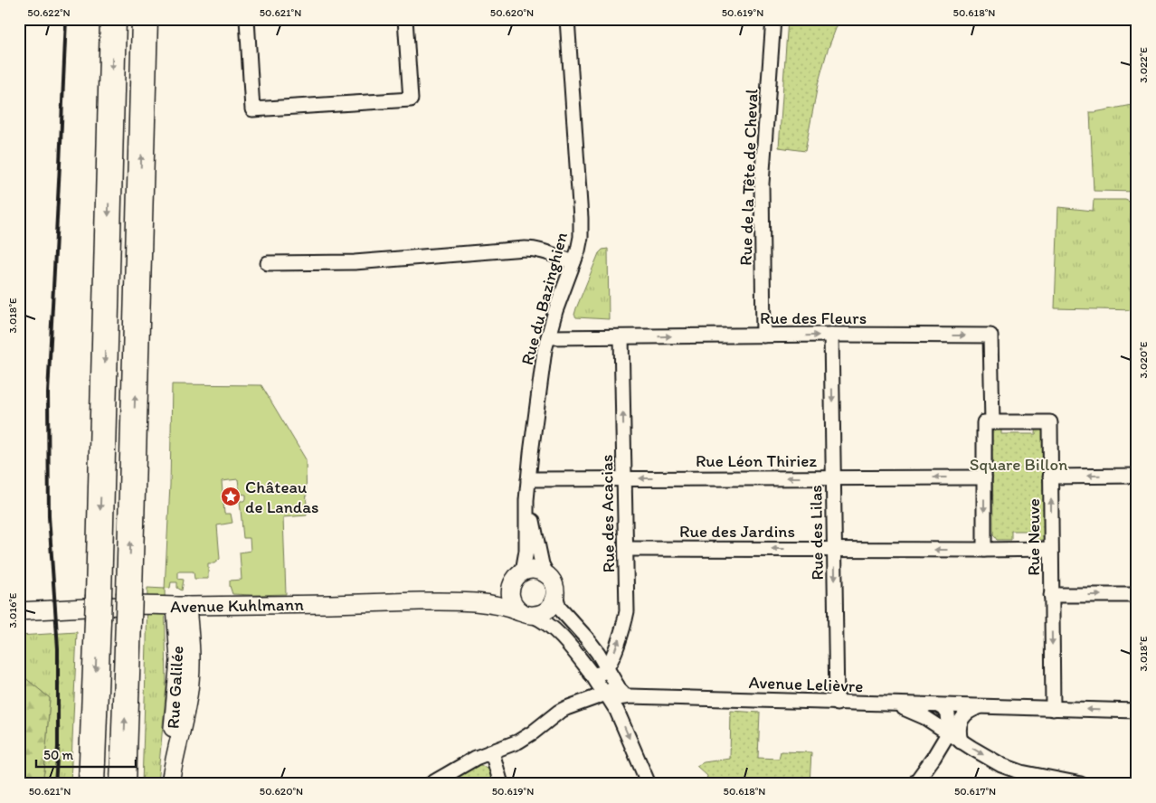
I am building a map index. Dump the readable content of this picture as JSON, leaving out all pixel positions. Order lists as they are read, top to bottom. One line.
{"streets":{"street":["Rue de la Tête de Cheval","Rue du Bazinghien","Rue des Fleurs","Rue Léon Thiriez","Rue des Acacias","Rue des Jardins","Rue des Lilas","Rue Neuve","Avenue Kuhlmann","Avenue Lelièvre","Rue Galilée"]},"crossings":[["Rue de la Tête de Cheval","Rue des Fleurs"],["Rue du Bazinghien","Rue des Fleurs"],["Rue du Bazinghien","Rue Léon Thiriez"],["Rue du Bazinghien","Avenue Kuhlmann"],["Rue des Fleurs","Rue des Acacias"],["Rue des Fleurs","Rue des Lilas"],["Rue des Fleurs","Rue Neuve"],["Rue Léon Thiriez","Rue des Acacias"],["Rue Léon Thiriez","Rue des Lilas"],["Rue des Acacias","Rue des Jardins"],["Rue des Jardins","Rue des Lilas"],["Rue des Lilas","Avenue Lelièvre"],["Rue Neuve","Avenue Lelièvre"],["Avenue Kuhlmann","Rue Galilée"]],"one_way":["Rue des Fleurs","Rue Léon Thiriez","Rue des Acacias","Rue des Jardins","Rue des Lilas"],"parks":["Square Billon"],"places":{"place":["Château de Landas"]},"scale_bar":"50 m","coordinates":["50.622°N","50.621°N","50.620°N","50.619°N","50.618°N","3.022°E","3.018°E","3.020°E","3.016°E","50.617°N"]}
